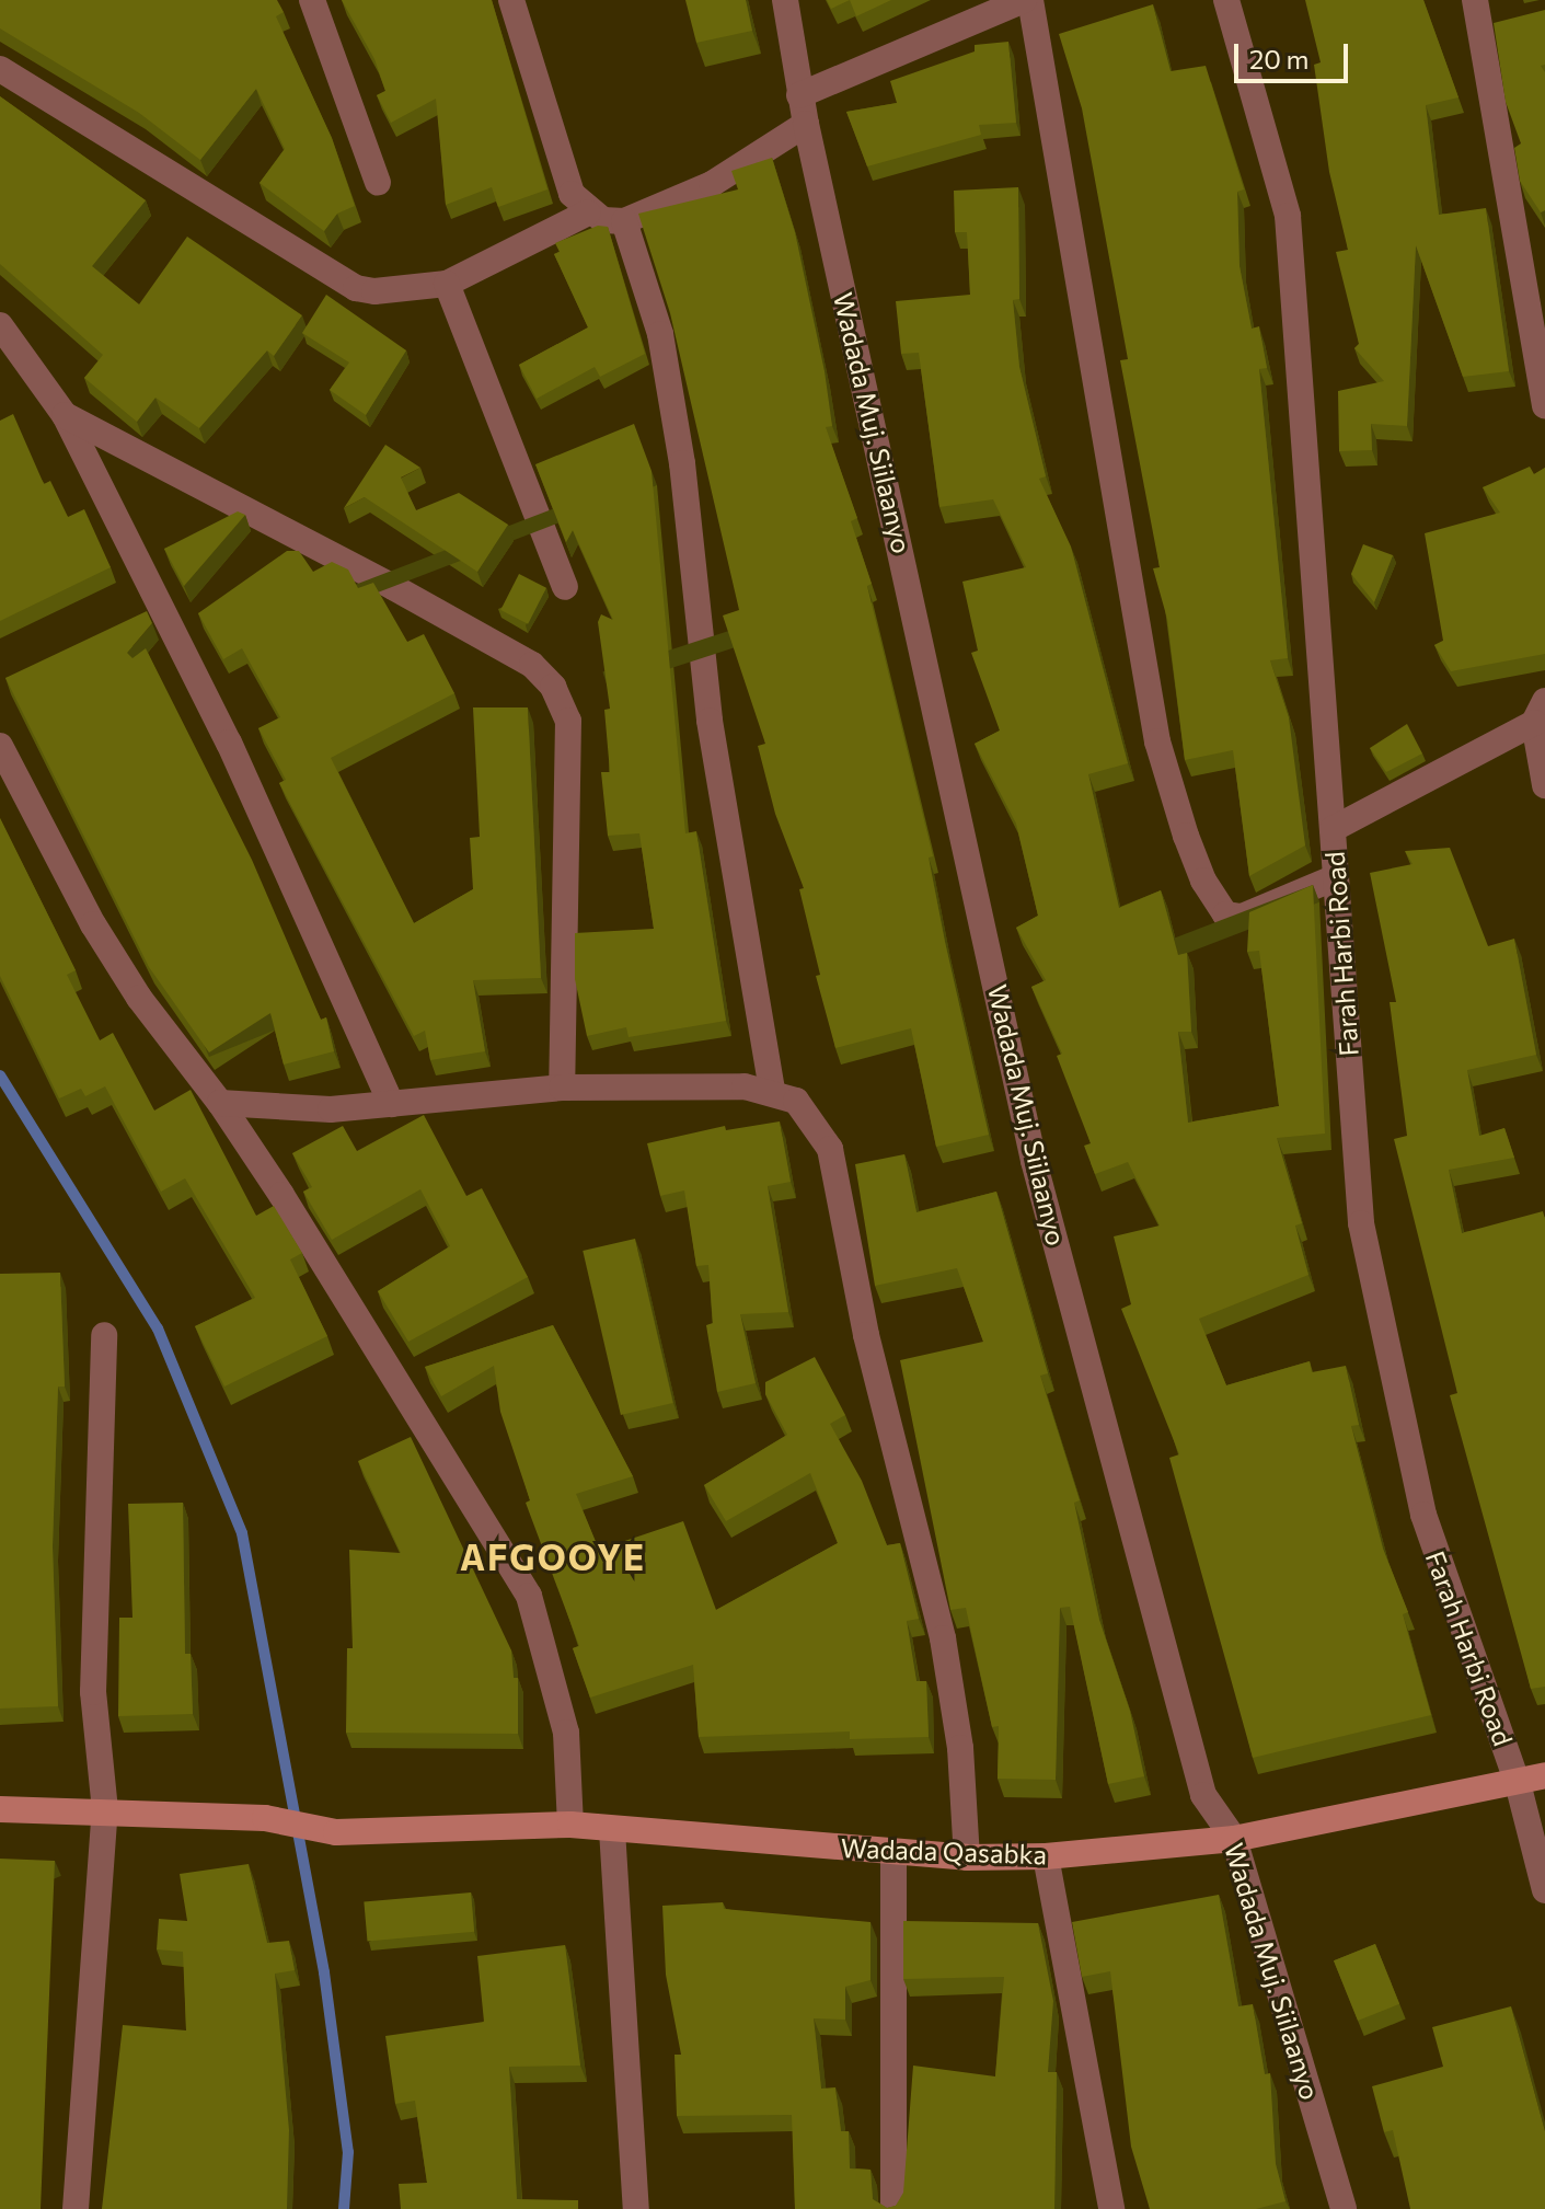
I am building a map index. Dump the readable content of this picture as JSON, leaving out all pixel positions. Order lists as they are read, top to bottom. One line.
{"streets":{"street":["Wadada Muj. Siilaanyo","Farah Harbi Road","Wadada Qasabka"]},"crossings":[["Wadada Muj. Siilaanyo","Wadada Qasabka"],["Farah Harbi Road","Wadada Qasabka"]],"districts":["AFGOOYE"],"scale_bar":"20 m"}
